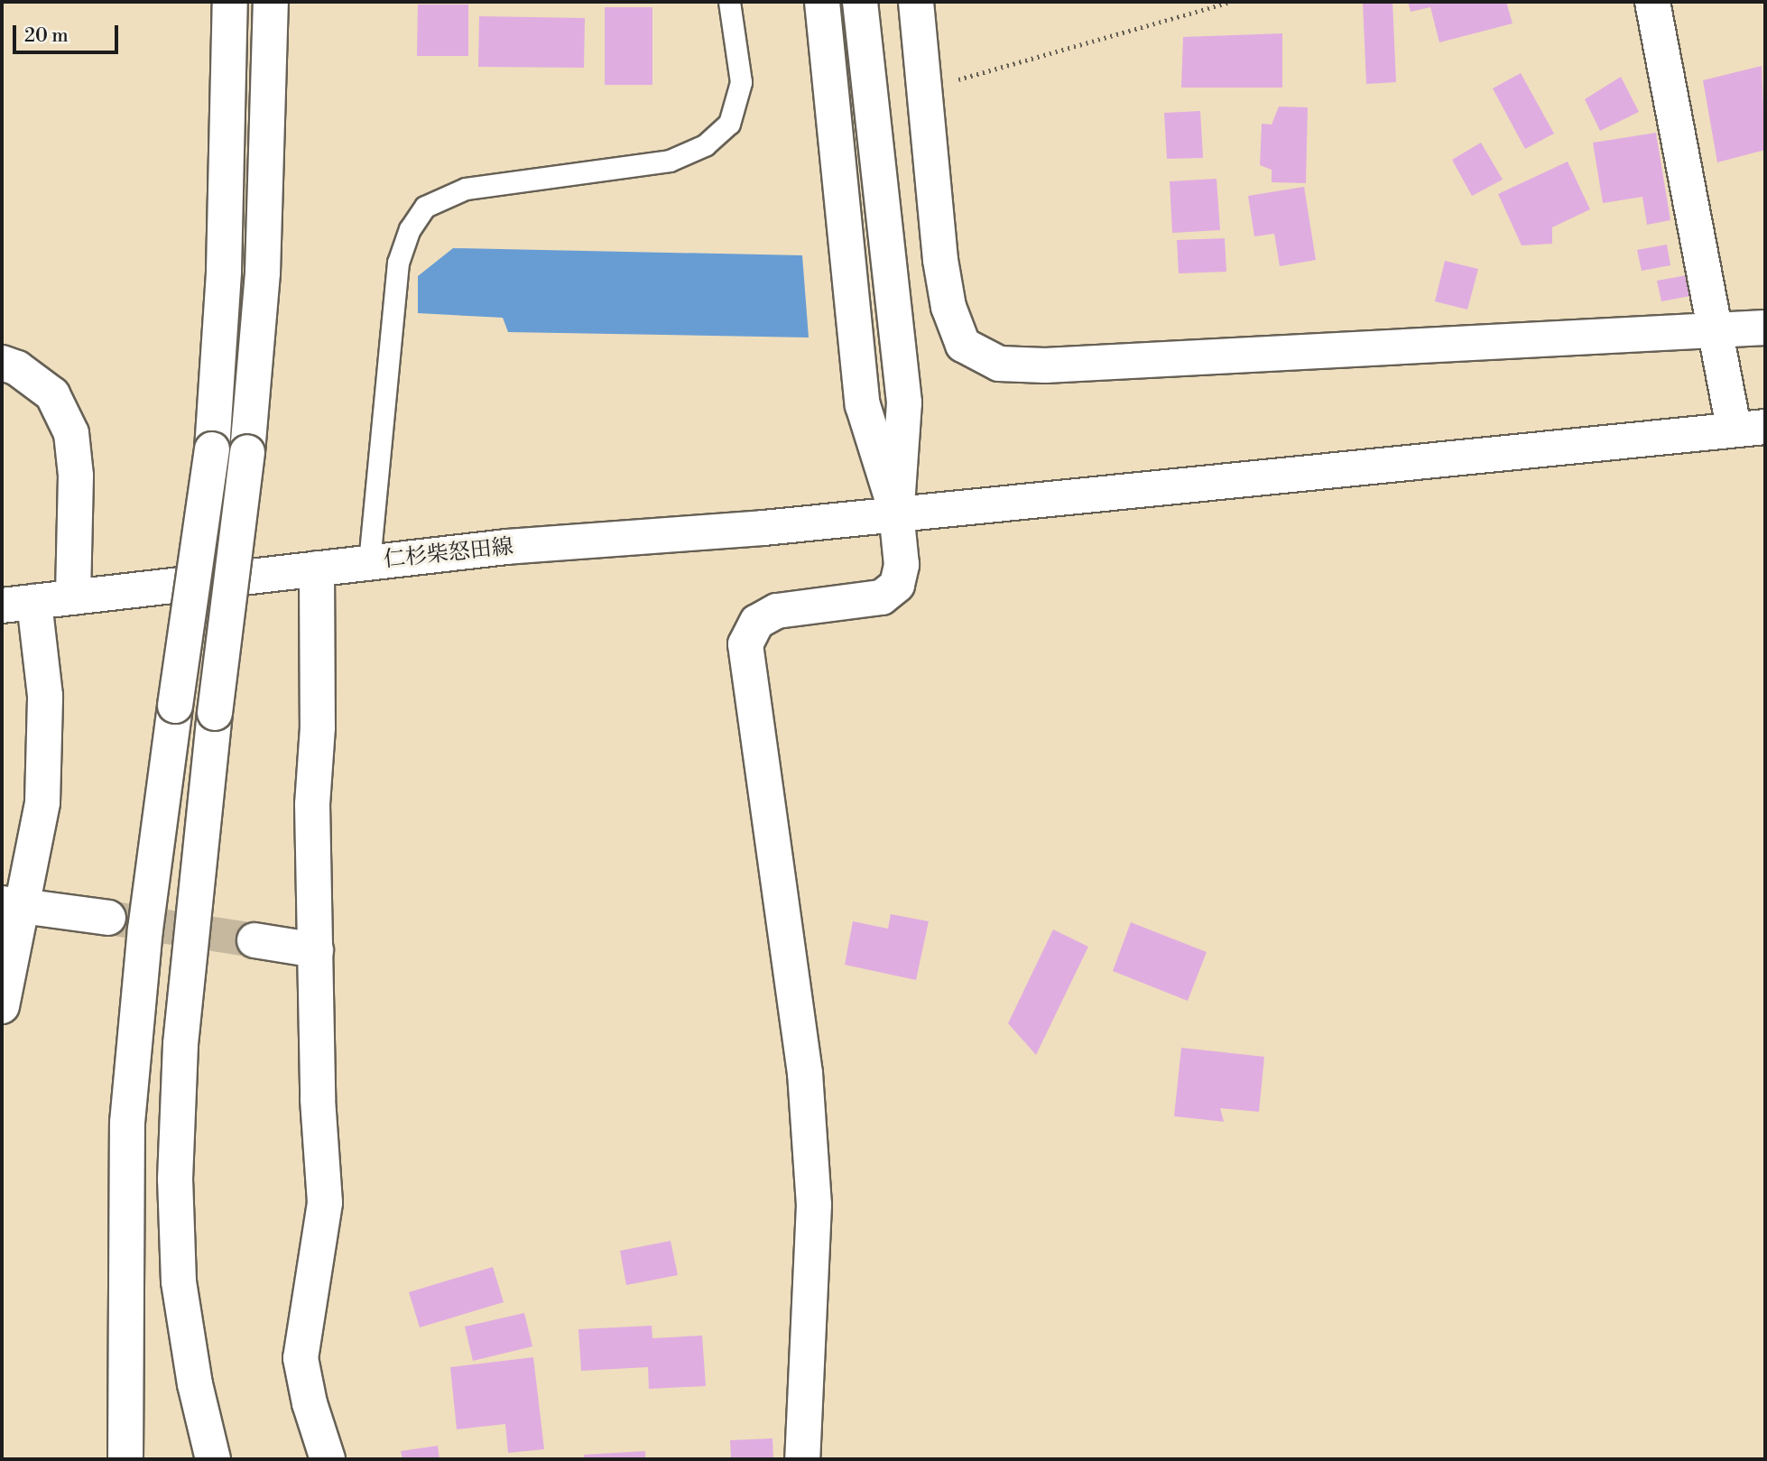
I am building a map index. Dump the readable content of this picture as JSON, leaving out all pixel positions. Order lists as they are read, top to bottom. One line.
{"streets":{"main road":["仁杉柴怒田線"]},"scale_bar":"20 m"}
